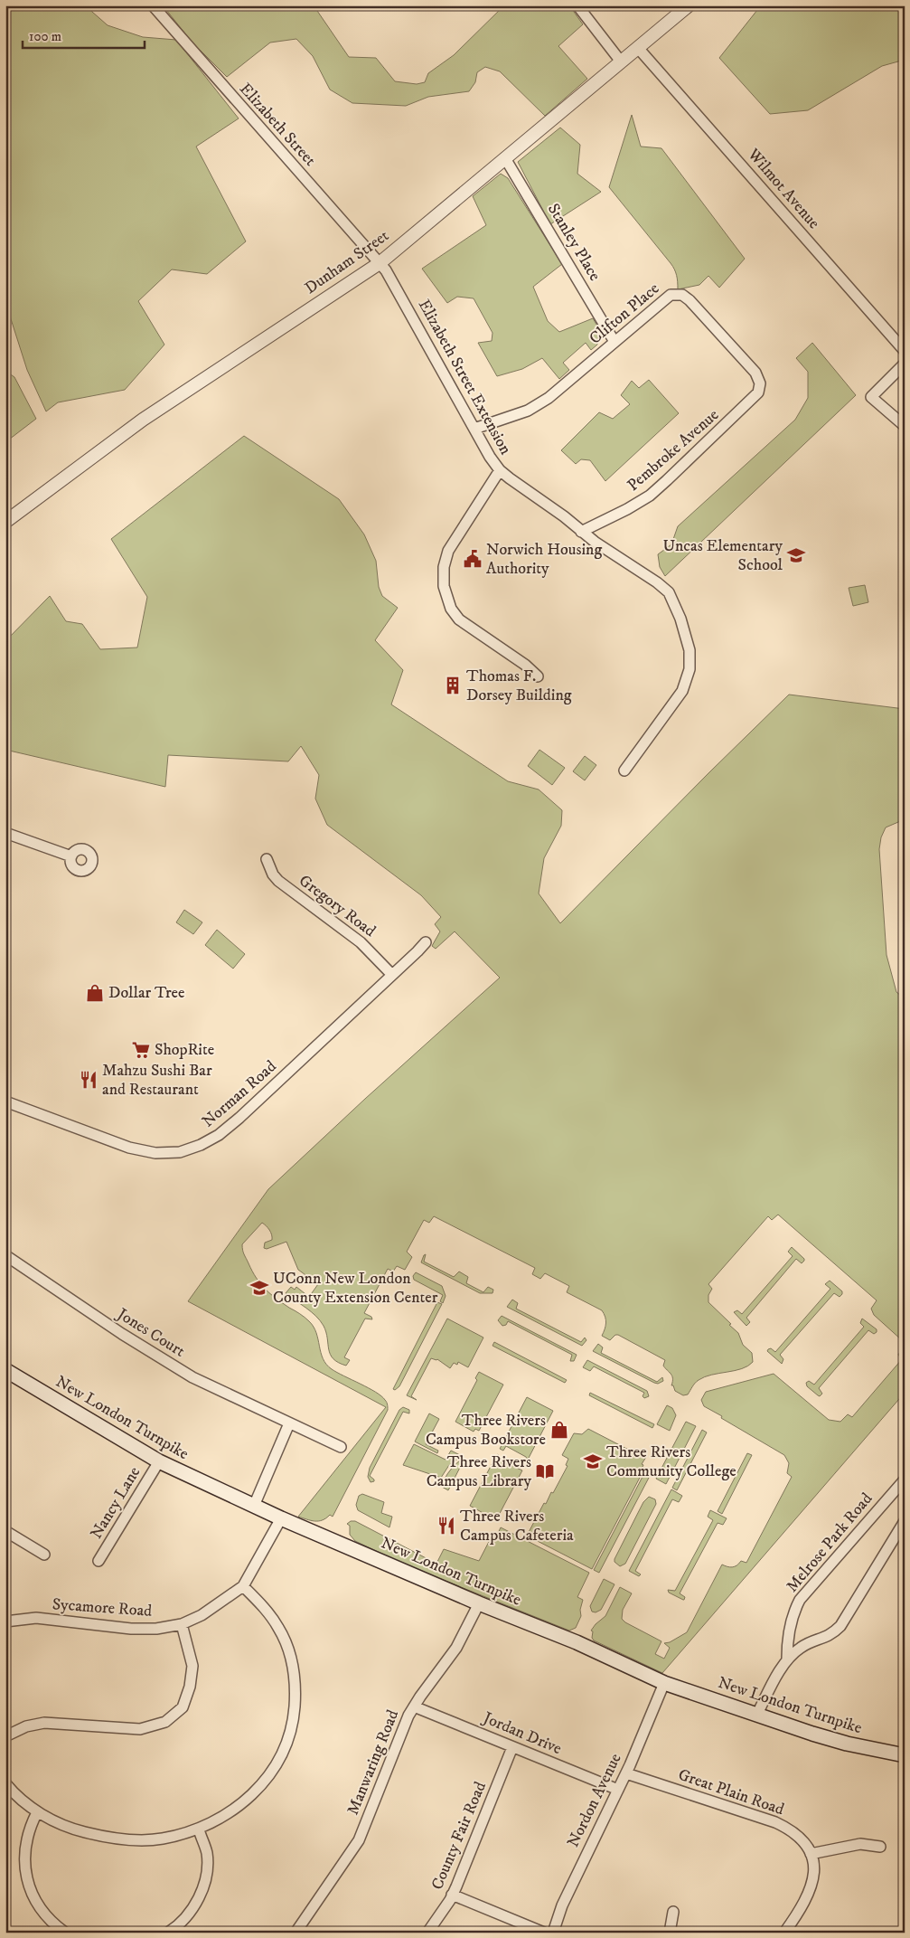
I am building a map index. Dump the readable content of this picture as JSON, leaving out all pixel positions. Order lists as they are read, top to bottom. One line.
{"streets":{"main road":["New London Turnpike"],"street":["Elizabeth Street","Wilmot Avenue","Stanley Place","Dunham Street","Clifton Place","Elizabeth Street Extension","Pembroke Avenue","Gregory Road","Norman Road","Jones Court","Nancy Lane","Melrose Park Road","Sycamore Road","Jordan Drive","Manwaring Road","Great Plain Road","Nordon Avenue","County Fair Road"]},"crossings":[["Elizabeth Street","Dunham Street"],["Elizabeth Street","Elizabeth Street Extension"],["Wilmot Avenue","Dunham Street"],["Stanley Place","Dunham Street"],["Stanley Place","Clifton Place"],["Dunham Street","Elizabeth Street Extension"],["Clifton Place","Elizabeth Street Extension"],["Clifton Place","Pembroke Avenue"],["Elizabeth Street Extension","Pembroke Avenue"],["Gregory Road","Norman Road"],["New London Turnpike","Nancy Lane"],["New London Turnpike","Melrose Park Road"],["New London Turnpike","Sycamore Road"],["New London Turnpike","Manwaring Road"],["New London Turnpike","Nordon Avenue"],["Jordan Drive","Manwaring Road"],["Jordan Drive","Nordon Avenue"],["Jordan Drive","County Fair Road"],["Great Plain Road","Nordon Avenue"]],"places":{"school or university":["Uncas Elementary School","UConn New London County Extension Center","Three Rivers Community College"],"public building":["Norwich Housing Authority"],"building":["Thomas F. Dorsey Building"],"shop":["Dollar Tree","Three Rivers Campus Bookstore"],"supermarket":["ShopRite"],"restaurant":["Mahzu Sushi Bar and Restaurant","Three Rivers Campus Cafeteria"],"library":["Three Rivers Campus Library"]},"scale_bar":"100 m"}
